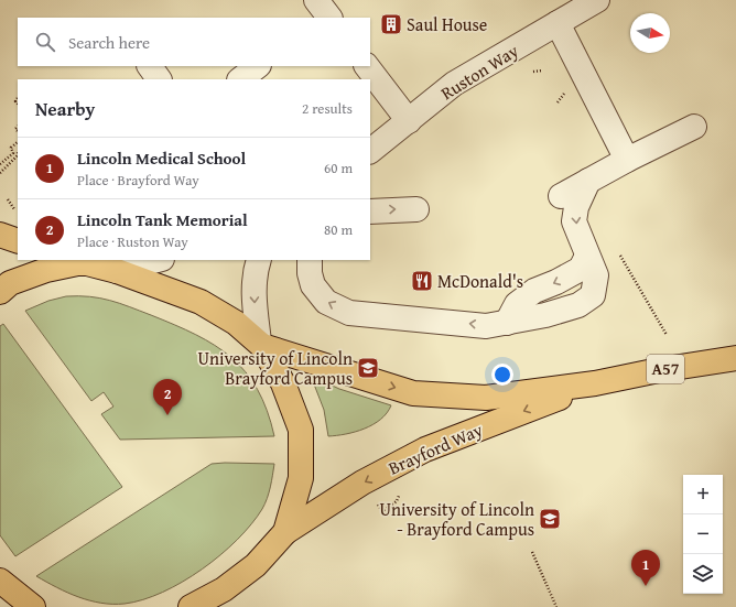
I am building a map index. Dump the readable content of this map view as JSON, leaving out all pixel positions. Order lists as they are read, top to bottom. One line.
{"streets":{"main road":["A57","Brayford Way"],"street":["Ruston Way"]},"places":{"building":["Saul House"],"restaurant":["McDonald's"],"school or university":["University of Lincoln Brayford Campus","University of Lincoln - Brayford Campus"]},"north":"right","page":{"search":"Search here","heading":["Nearby","2 results"],"list":[{"mark":"1","name":"Lincoln Medical School","note":"Place · Brayford Way","value":"60 m"},{"mark":"2","name":"Lincoln Tank Memorial","note":"Place · Ruston Way","value":"80 m"}],"pins":["2","1"],"map_buttons":["+","−"]}}
